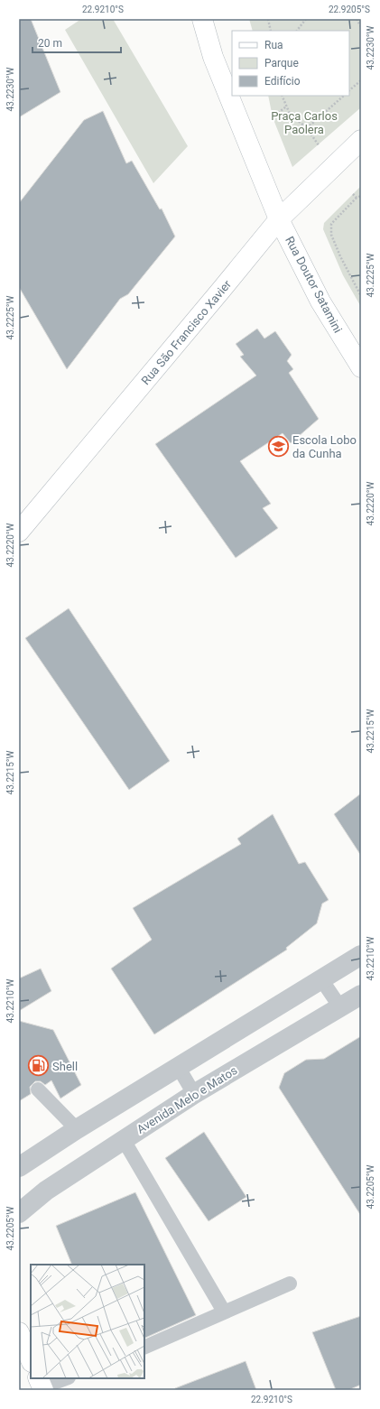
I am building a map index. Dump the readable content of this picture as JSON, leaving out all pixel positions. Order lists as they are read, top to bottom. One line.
{"streets":{"main road":["Rua Doutor Satamini","Rua São Francisco Xavier"],"street":["Avenida Melo e Matos"]},"crossings":[["Rua Doutor Satamini","Rua São Francisco Xavier"]],"parks":["Praça Carlos Paolera"],"places":{"school or university":["Escola Lobo da Cunha"],"fuel station":["Shell"]},"legend":["Rua","Parque","Edifício"],"scale_bar":"20 m","coordinates":["22.9210°S","22.9205°S","43.2230°W","43.2225°W","43.2220°W","43.2215°W","43.2210°W","43.2205°W"]}
